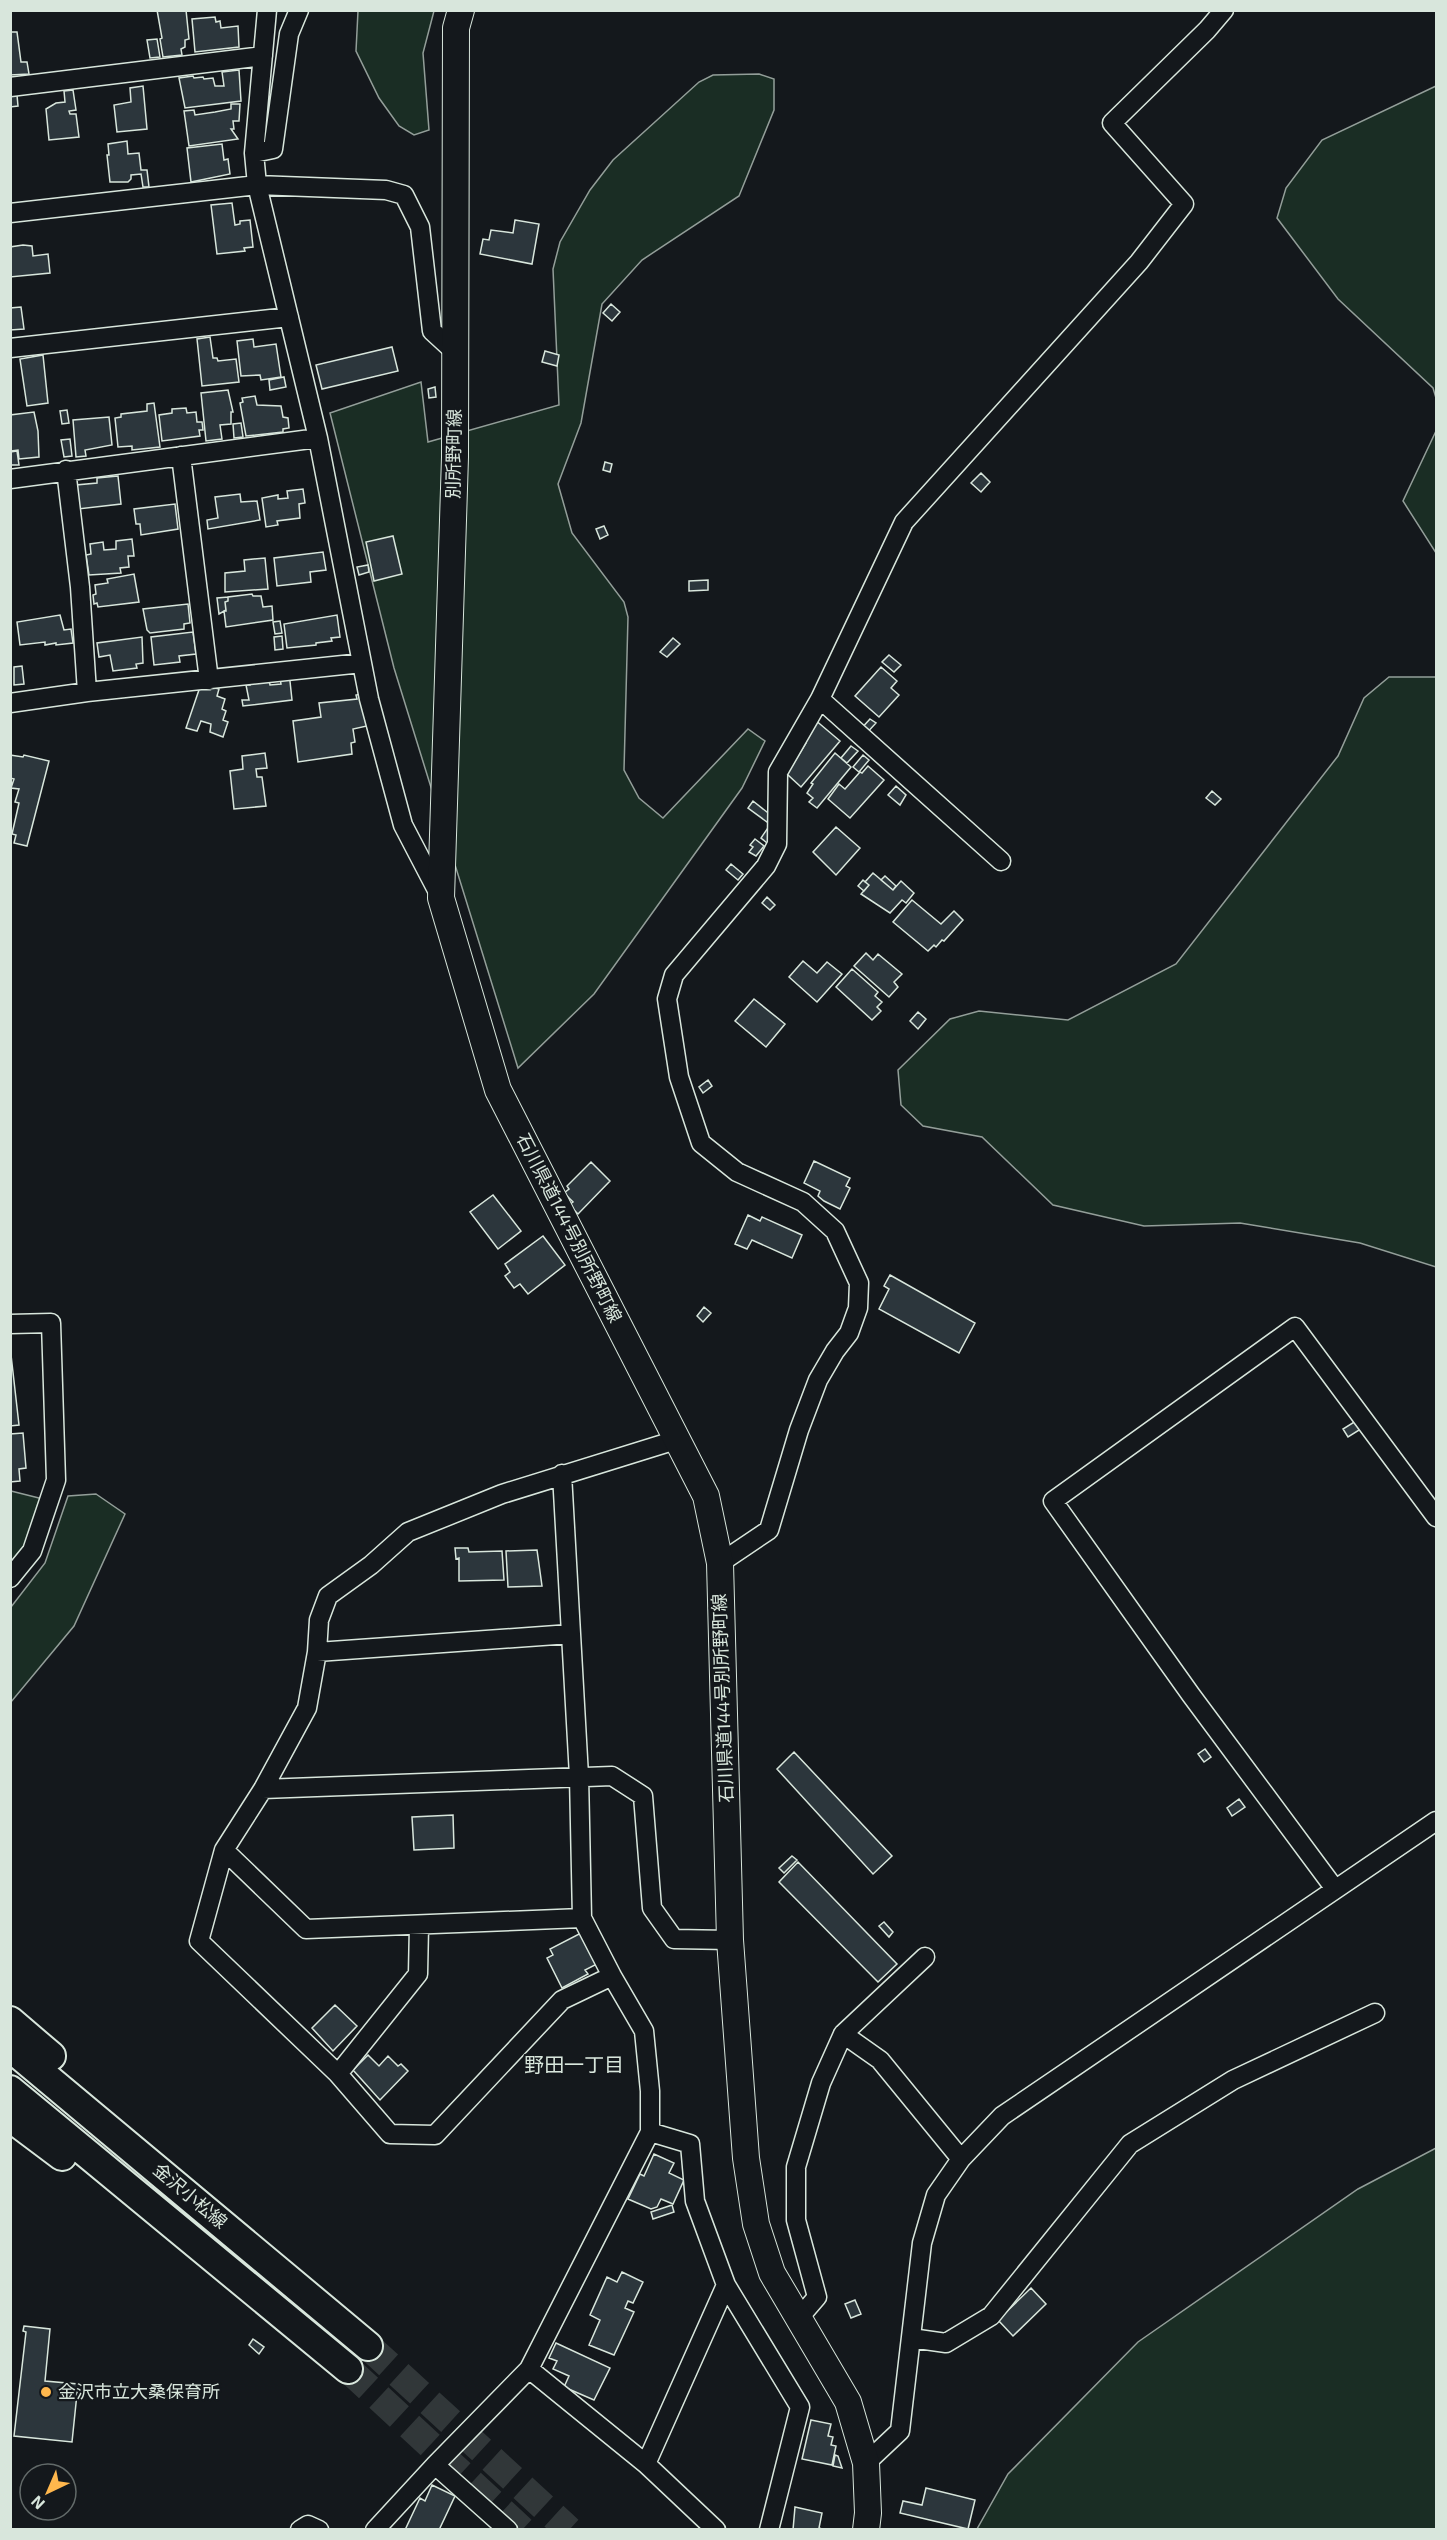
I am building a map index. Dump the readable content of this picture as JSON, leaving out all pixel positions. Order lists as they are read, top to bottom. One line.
{"streets":{"main road":["別所野町線","石川県道144号別所野町線","金沢小松線"]},"crossings":[["別所野町線","石川県道144号別所野町線"]],"districts":["野田一丁目"],"places":["金沢市立大桑保育所"],"north":"bottom left"}
